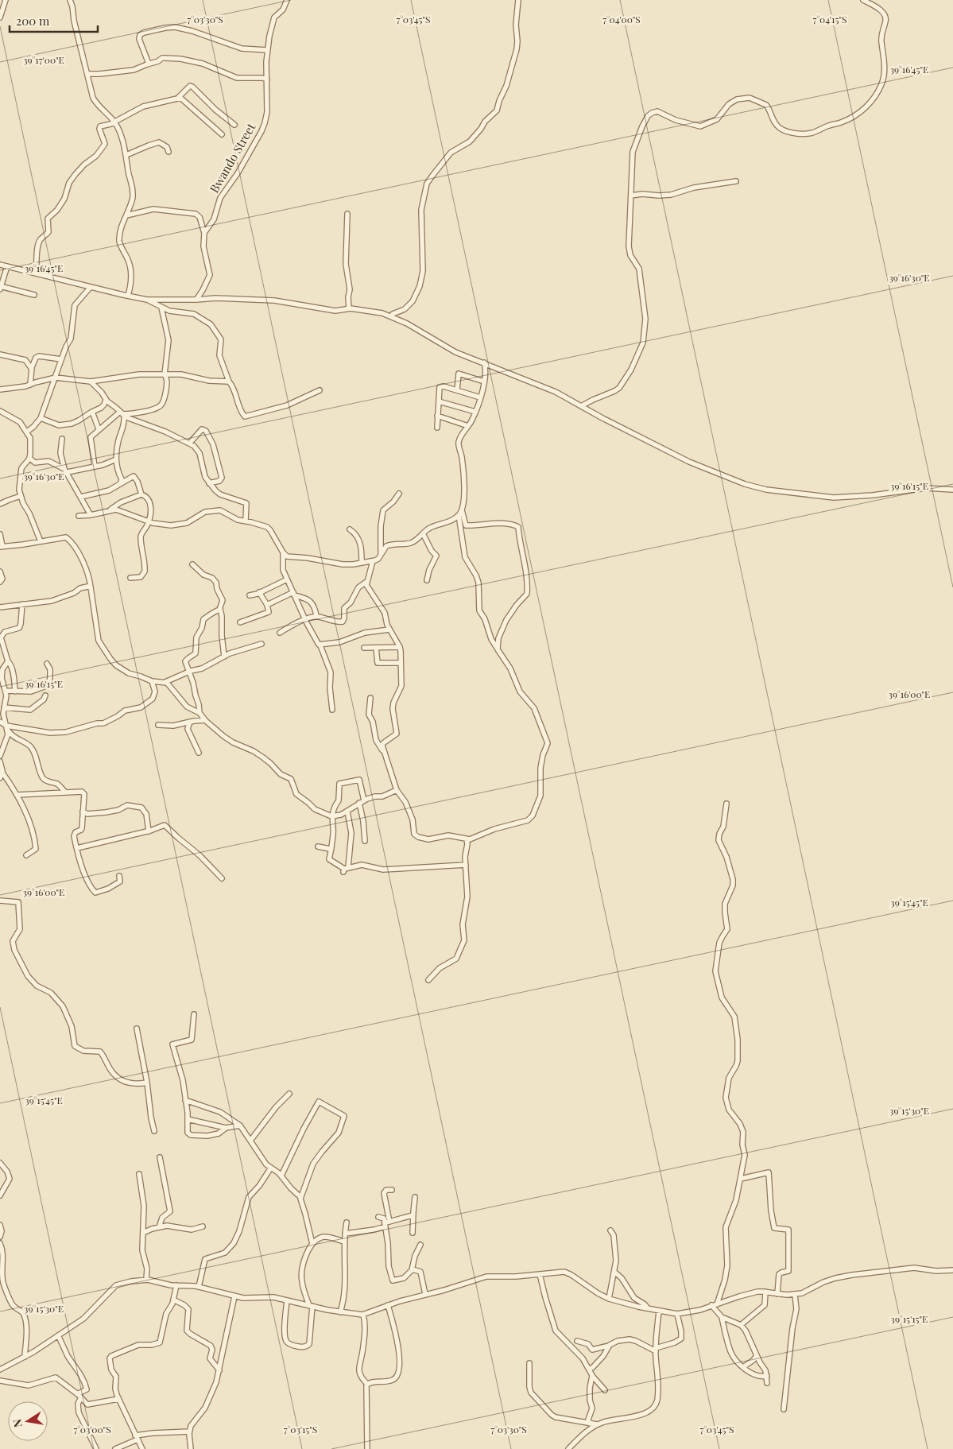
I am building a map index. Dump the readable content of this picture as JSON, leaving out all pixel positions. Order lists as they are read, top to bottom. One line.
{"streets":{"street":["Bwando Street"]},"scale_bar":"200 m","north":"left","coordinates":["7°03'30\"S","7°03'45\"S","7°04'00\"S","7°04'15\"S","39°17'00\"E","39°16'45\"E","39°16'30\"E","39°16'15\"E","39°16'00\"E","39°15'45\"E","39°15'30\"E","39°15'15\"E","7°03'00\"S","7°03'15\"S"]}
